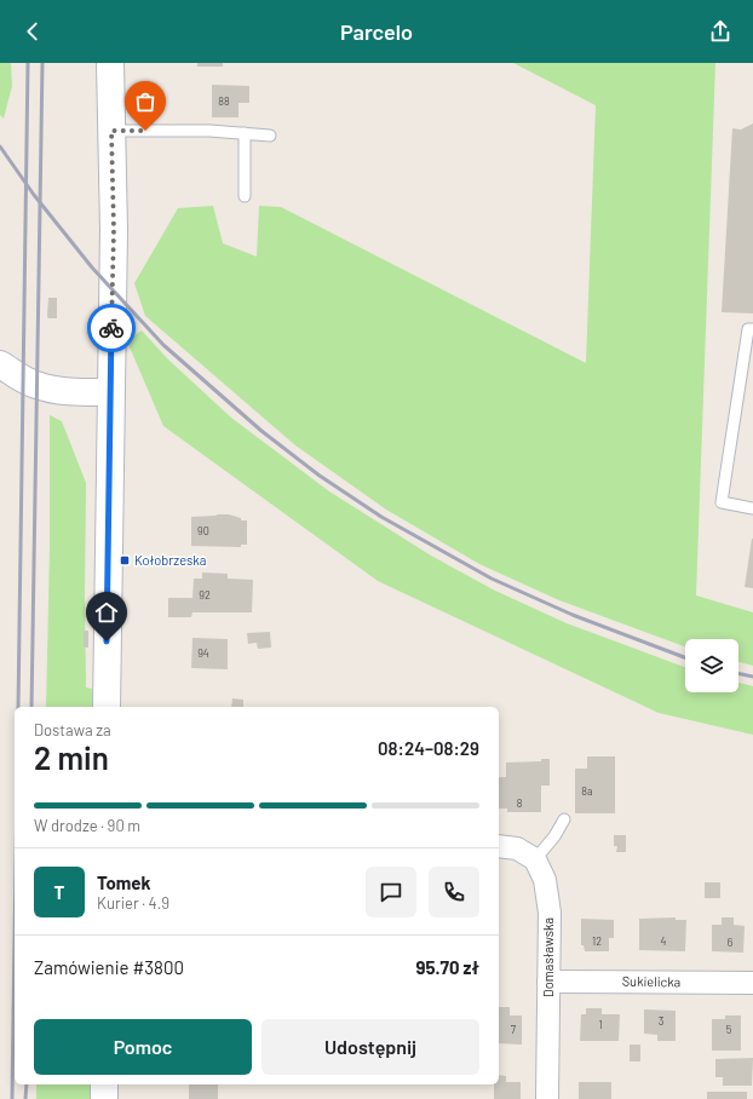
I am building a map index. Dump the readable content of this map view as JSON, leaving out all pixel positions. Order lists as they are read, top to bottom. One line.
{"streets":{"street":["Domasławska","Sukielicka"]},"crossings":[["Domasławska","Sukielicka"]],"places":{"transit":["Kołobrzeska"]},"house_numbers":["88","90","92","94","8a","8","12","4","6","3","1","7","5"],"page":{"header":"Parcelo","heading":["2 min","Dostawa za","08:24–08:29"],"panel":["Tomek","Kurier · 4.9","Zamówienie #3800","95.70 zł"],"bar":"W drodze · 90 m","round":"T","buttons":["Pomoc","Udostępnij"]}}
